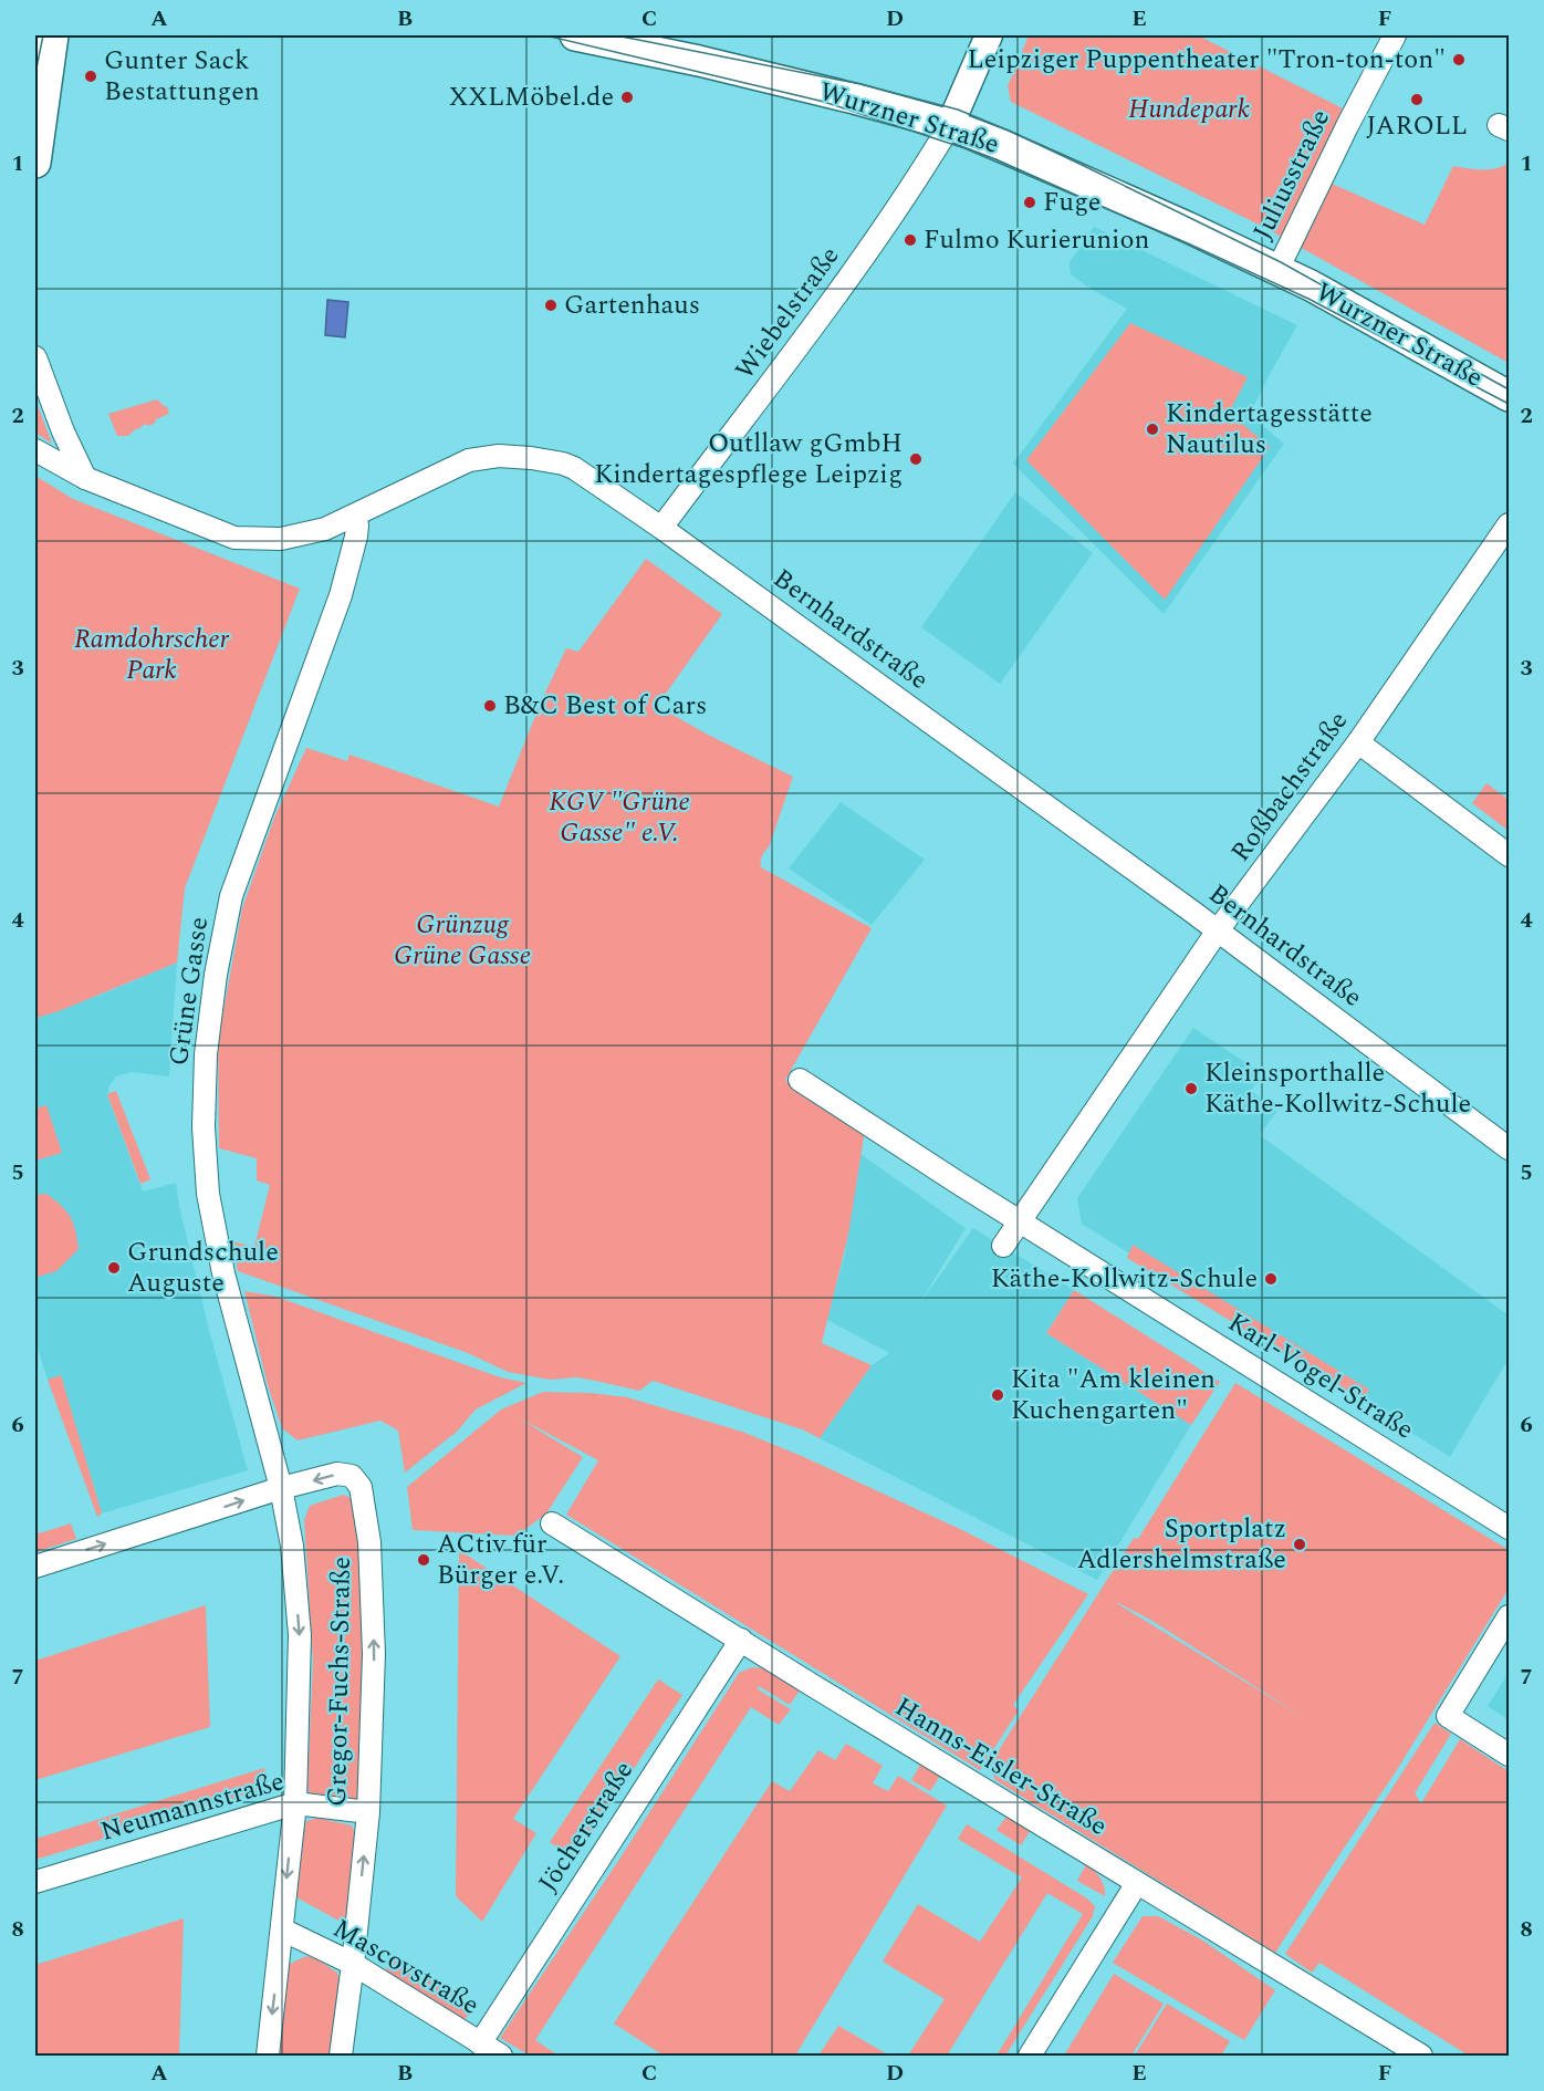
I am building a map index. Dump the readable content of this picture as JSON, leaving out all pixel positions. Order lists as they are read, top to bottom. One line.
{"streets":{"main road":["Wurzner Straße"],"street":["Juliusstraße","Wiebelstraße","Bernhardstraße","Roßbachstraße","Grüne Gasse","Karl-Vogel-Straße","Gregor-Fuchs-Straße","Hanns-Eisler-Straße","Neumannstraße","Jöcherstraße","Mascovstraße"]},"crossings":[["Wurzner Straße","Juliusstraße"],["Wurzner Straße","Wiebelstraße"],["Wiebelstraße","Bernhardstraße"],["Bernhardstraße","Roßbachstraße"],["Bernhardstraße","Grüne Gasse"],["Roßbachstraße","Karl-Vogel-Straße"],["Grüne Gasse","Gregor-Fuchs-Straße"],["Gregor-Fuchs-Straße","Neumannstraße"],["Gregor-Fuchs-Straße","Mascovstraße"],["Hanns-Eisler-Straße","Jöcherstraße"],["Jöcherstraße","Mascovstraße"]],"parks":["Hundepark","Ramdohrscher Park","KGV \"Grüne Gasse\" e.V.","Grünzug Grüne Gasse"],"places":["Leipziger Puppentheater \"Tron-ton-ton\"","Gunter Sack Bestattungen","XXLMöbel.de","JAROLL","Fuge","Fulmo Kurierunion","Gartenhaus","Kindertagesstätte Nautilus","Outllaw gGmbH Kindertagespflege Leipzig","B&C Best of Cars","Kleinsporthalle Käthe-Kollwitz-Schule","Grundschule Auguste","Käthe-Kollwitz-Schule","Kita \"Am kleinen Kuchengarten\"","Sportplatz Adlershelmstraße","ACtiv für Bürger e.V."],"grid":{"columns":["A","B","C","D","E","F"],"rows":["1","2","3","4","5","6","7","8"]}}
